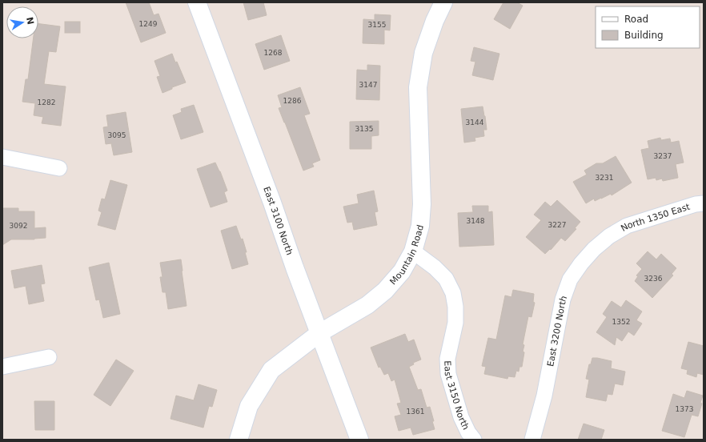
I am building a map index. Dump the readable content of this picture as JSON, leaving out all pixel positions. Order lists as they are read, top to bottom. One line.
{"streets":{"street":["North 1350 East","East 3100 North","Mountain Road","East 3200 North","East 3150 North"]},"crossings":[["North 1350 East","East 3200 North"],["East 3100 North","Mountain Road"],["Mountain Road","East 3150 North"]],"house_numbers":["1249","3155","1268","3147","1286","1282","3144","3135","3095","3237","3231","3148","3227","3092","3236","1352","1373","1361"],"legend":["Road","Building"],"north":"right"}
